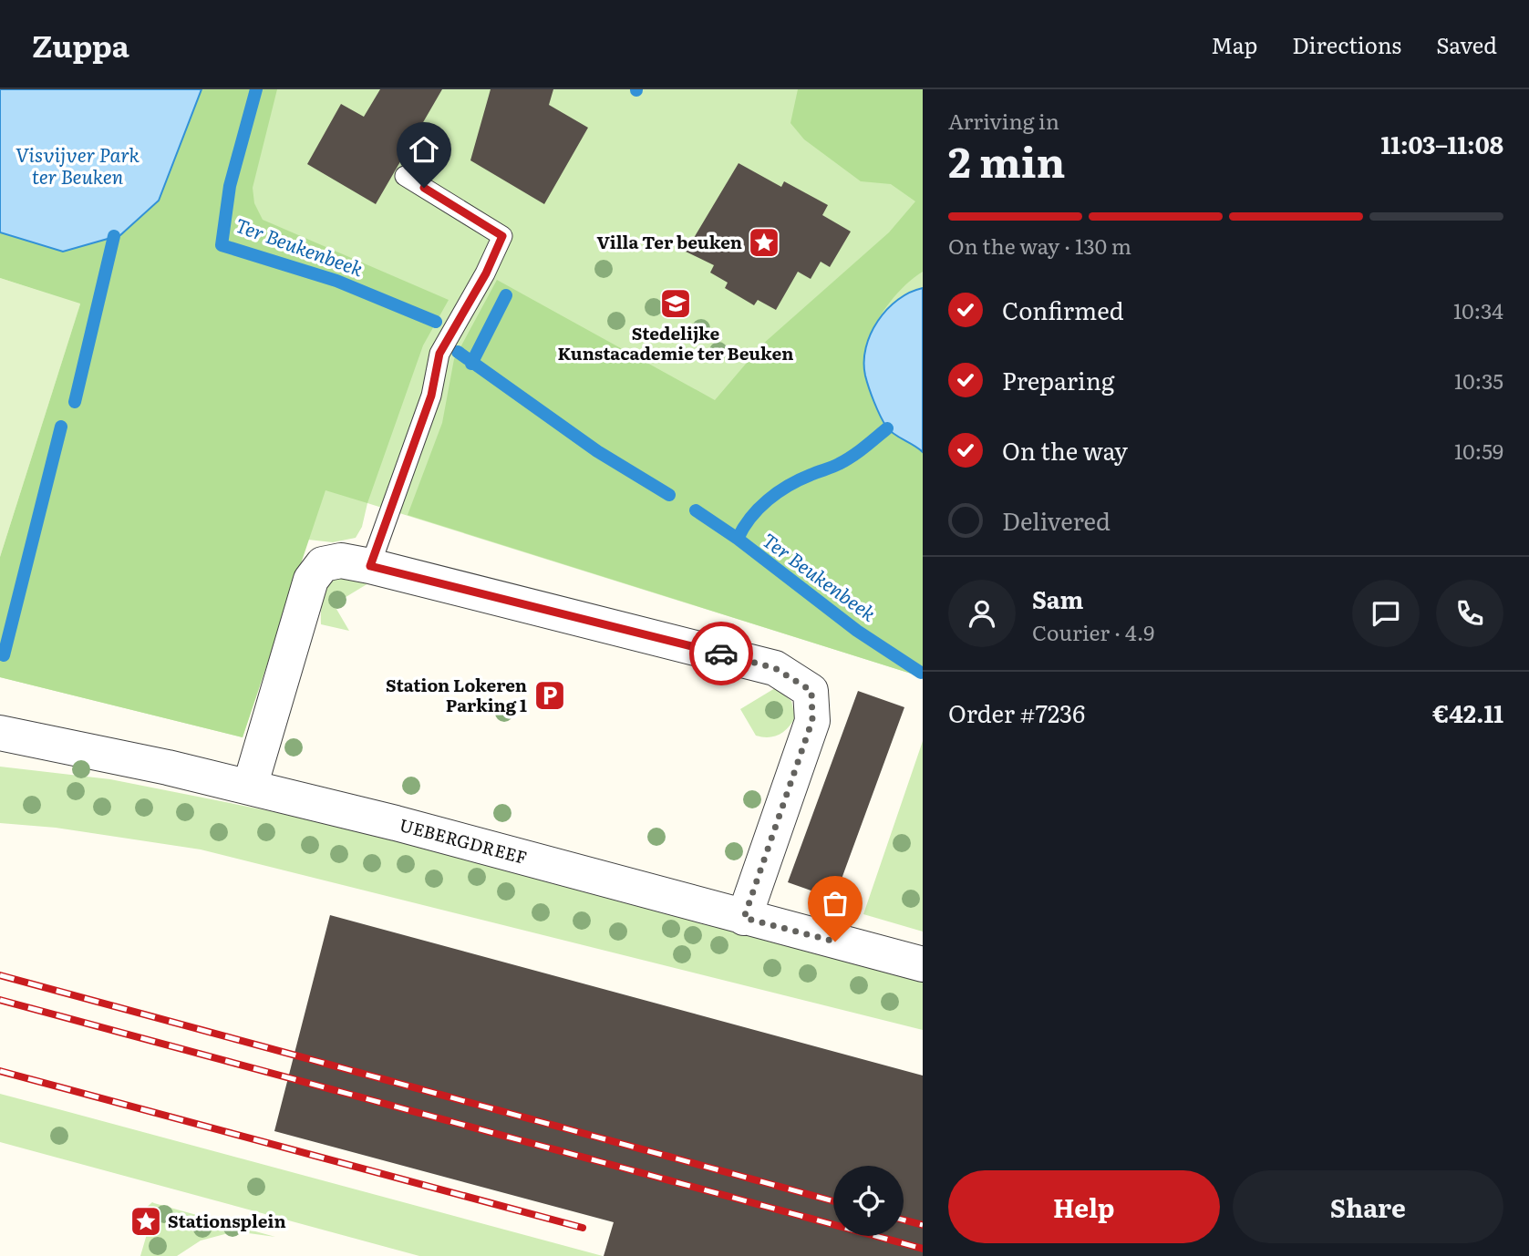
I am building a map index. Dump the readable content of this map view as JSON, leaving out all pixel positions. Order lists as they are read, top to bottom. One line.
{"streets":{"street":["UEBERGDREEF"]},"water":["Visvijver Park ter Beuken","Ter Beukenbeek"],"places":{"place":["Villa Ter beuken","Stationsplein"],"school or university":["Stedelijke Kunstacademie ter Beuken"],"parking":["Station Lokeren Parking 1"]},"page":{"header":"Zuppa","nav":["Map","Directions","Saved"],"heading":["2 min","Arriving in","11:03–11:08"],"panel":["Sam","Courier · 4.9","Order #7236","€42.11"],"bar":"On the way · 130 m","list":[["Confirmed","10:34"],["Preparing","10:35"],["On the way","10:59"],"Delivered"],"buttons":["Help","Share"]}}
